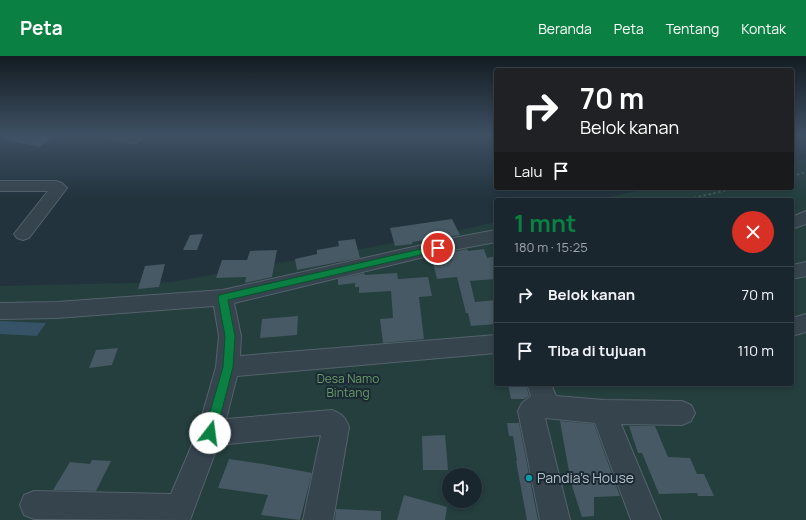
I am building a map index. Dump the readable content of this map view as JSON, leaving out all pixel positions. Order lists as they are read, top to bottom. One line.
{"parks":["Desa Namo Bintang"],"places":["Pandia's House"],"page":{"header":"Peta","nav":["Beranda","Peta","Tentang","Kontak"],"turn":["70 m","Belok kanan"],"then":"Lalu","heading":["1 mnt","180 m · 15:25"],"list":[{"name":"Belok kanan","value":"70 m"},{"name":"Tiba di tujuan","value":"110 m"}]}}
